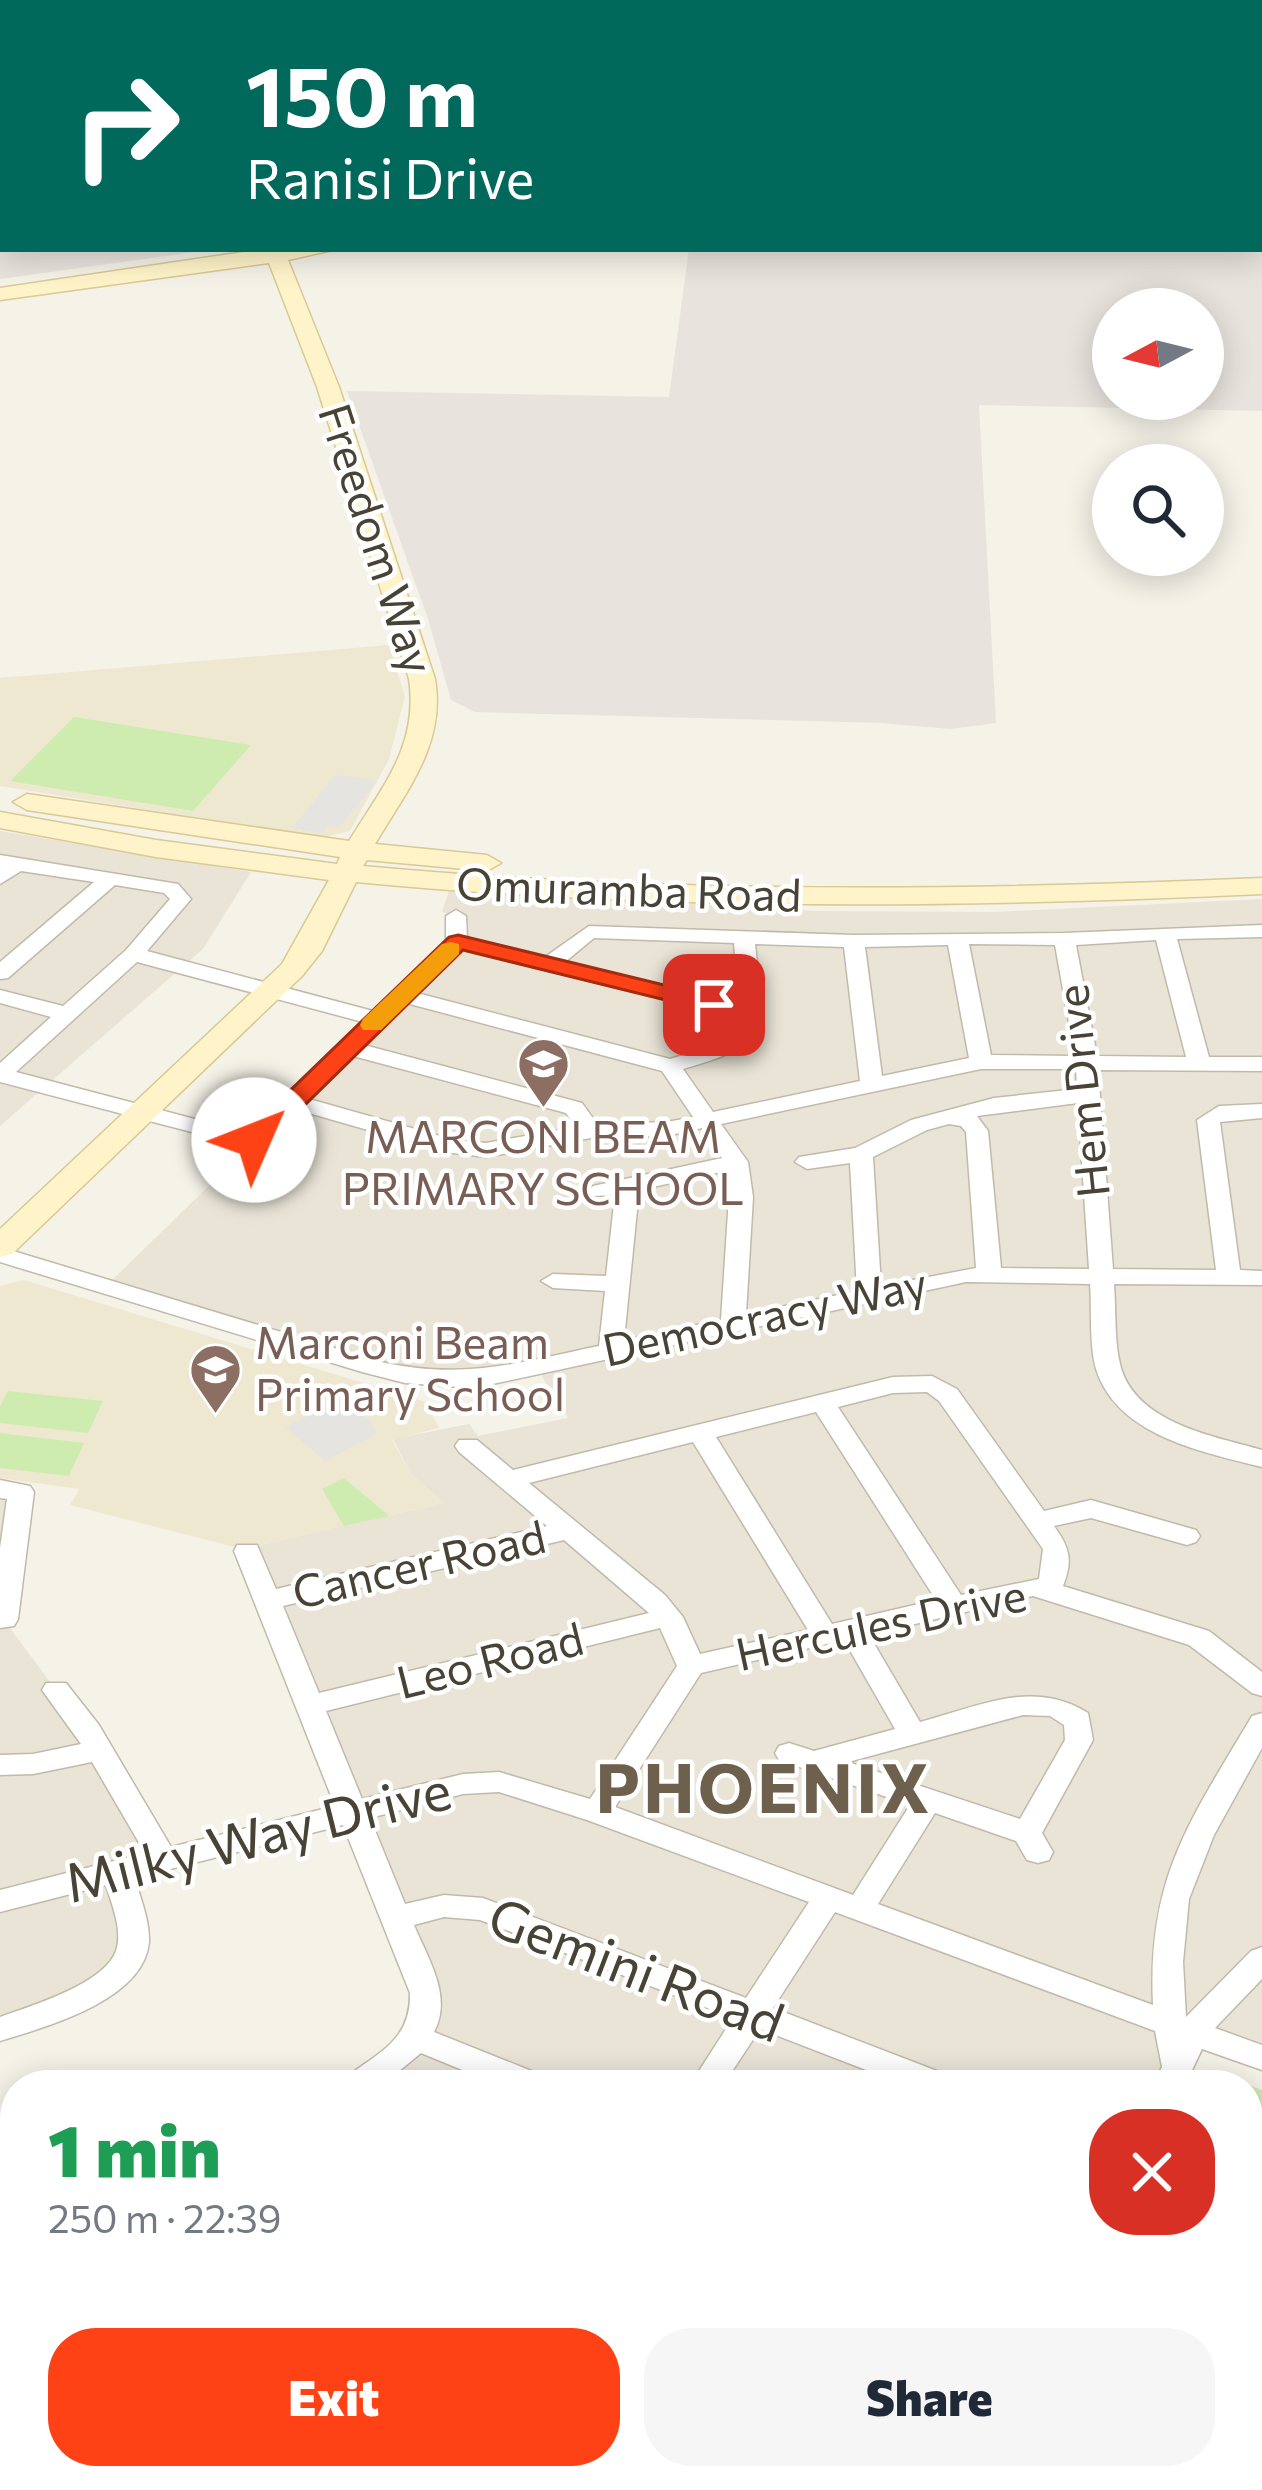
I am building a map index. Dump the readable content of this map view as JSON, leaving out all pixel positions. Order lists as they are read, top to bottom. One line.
{"streets":{"main road":["Freedom Way","Omuramba Road"],"street":["Hem Drive","Democracy Way","Cancer Road","Hercules Drive","Leo Road","Milky Way Drive","Gemini Road"]},"crossings":[["Freedom Way","Omuramba Road"],["Freedom Way","Democracy Way"],["Hem Drive","Democracy Way"]],"districts":["PHOENIX"],"places":{"school or university":["MARCONI BEAM PRIMARY SCHOOL","Marconi Beam Primary School"]},"north":"left","page":{"turn":["150 m","Ranisi Drive"],"heading":["1 min","250 m · 22:39"],"buttons":["Exit","Share"]}}
